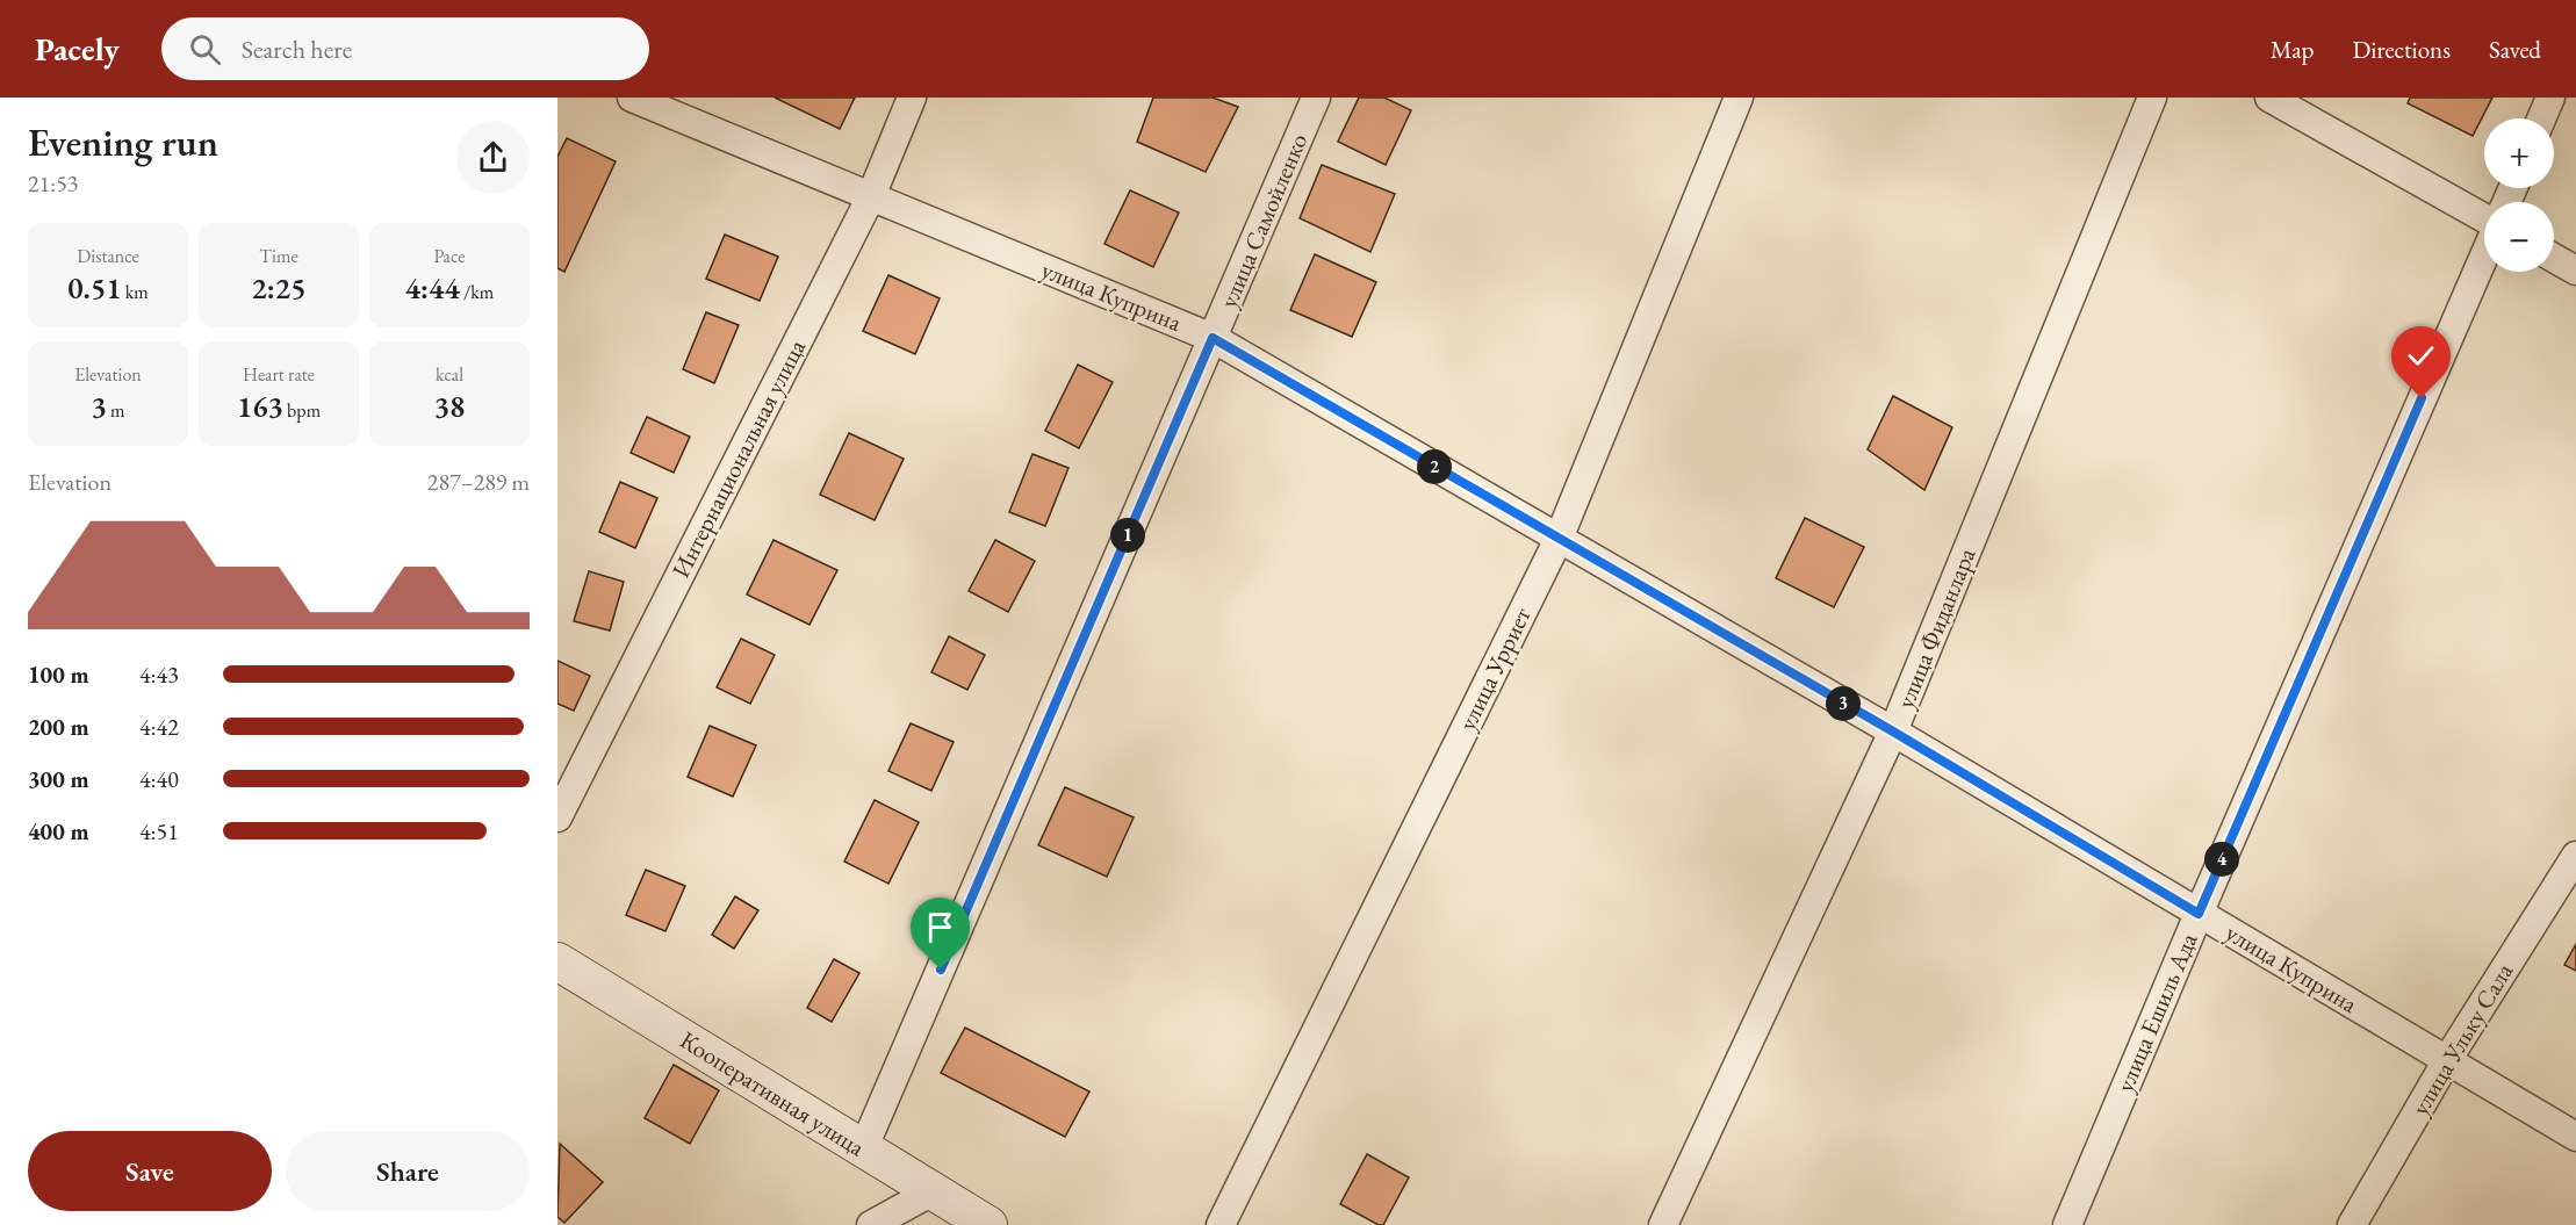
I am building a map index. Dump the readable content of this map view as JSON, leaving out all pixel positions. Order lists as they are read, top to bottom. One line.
{"streets":{"street":["улица Самойленко","улица Куприна","Интернациональная улица","улица Фиданлара","улица Урриет","улица Ешиль Ада","улица Ульку Сала","Кооперативная улица"]},"crossings":[["улица Самойленко","улица Куприна"],["улица Самойленко","Кооперативная улица"],["улица Куприна","Интернациональная улица"],["улица Куприна","улица Фиданлара"],["улица Куприна","улица Урриет"],["улица Куприна","улица Ешиль Ада"],["улица Куприна","улица Ульку Сала"]],"page":{"header":"Pacely","search":"Search here","nav":["Map","Directions","Saved"],"heading":["Evening run","21:53"],"map_buttons":["+","−"],"stats":[["Distance","0.51 km"],["Time","2:25"],["Pace","4:44 /km"],["Elevation","3 m"],["Heart rate","163 bpm"],["kcal","38"]],"pins":["2","1","3","4"],"chart":["Elevation","287–289 m"],"list":[{"name":"100 m","note":"4:43"},{"name":"200 m","note":"4:42"},{"name":"300 m","note":"4:40"},{"name":"400 m","note":"4:51"}],"buttons":["Save","Share"]}}
